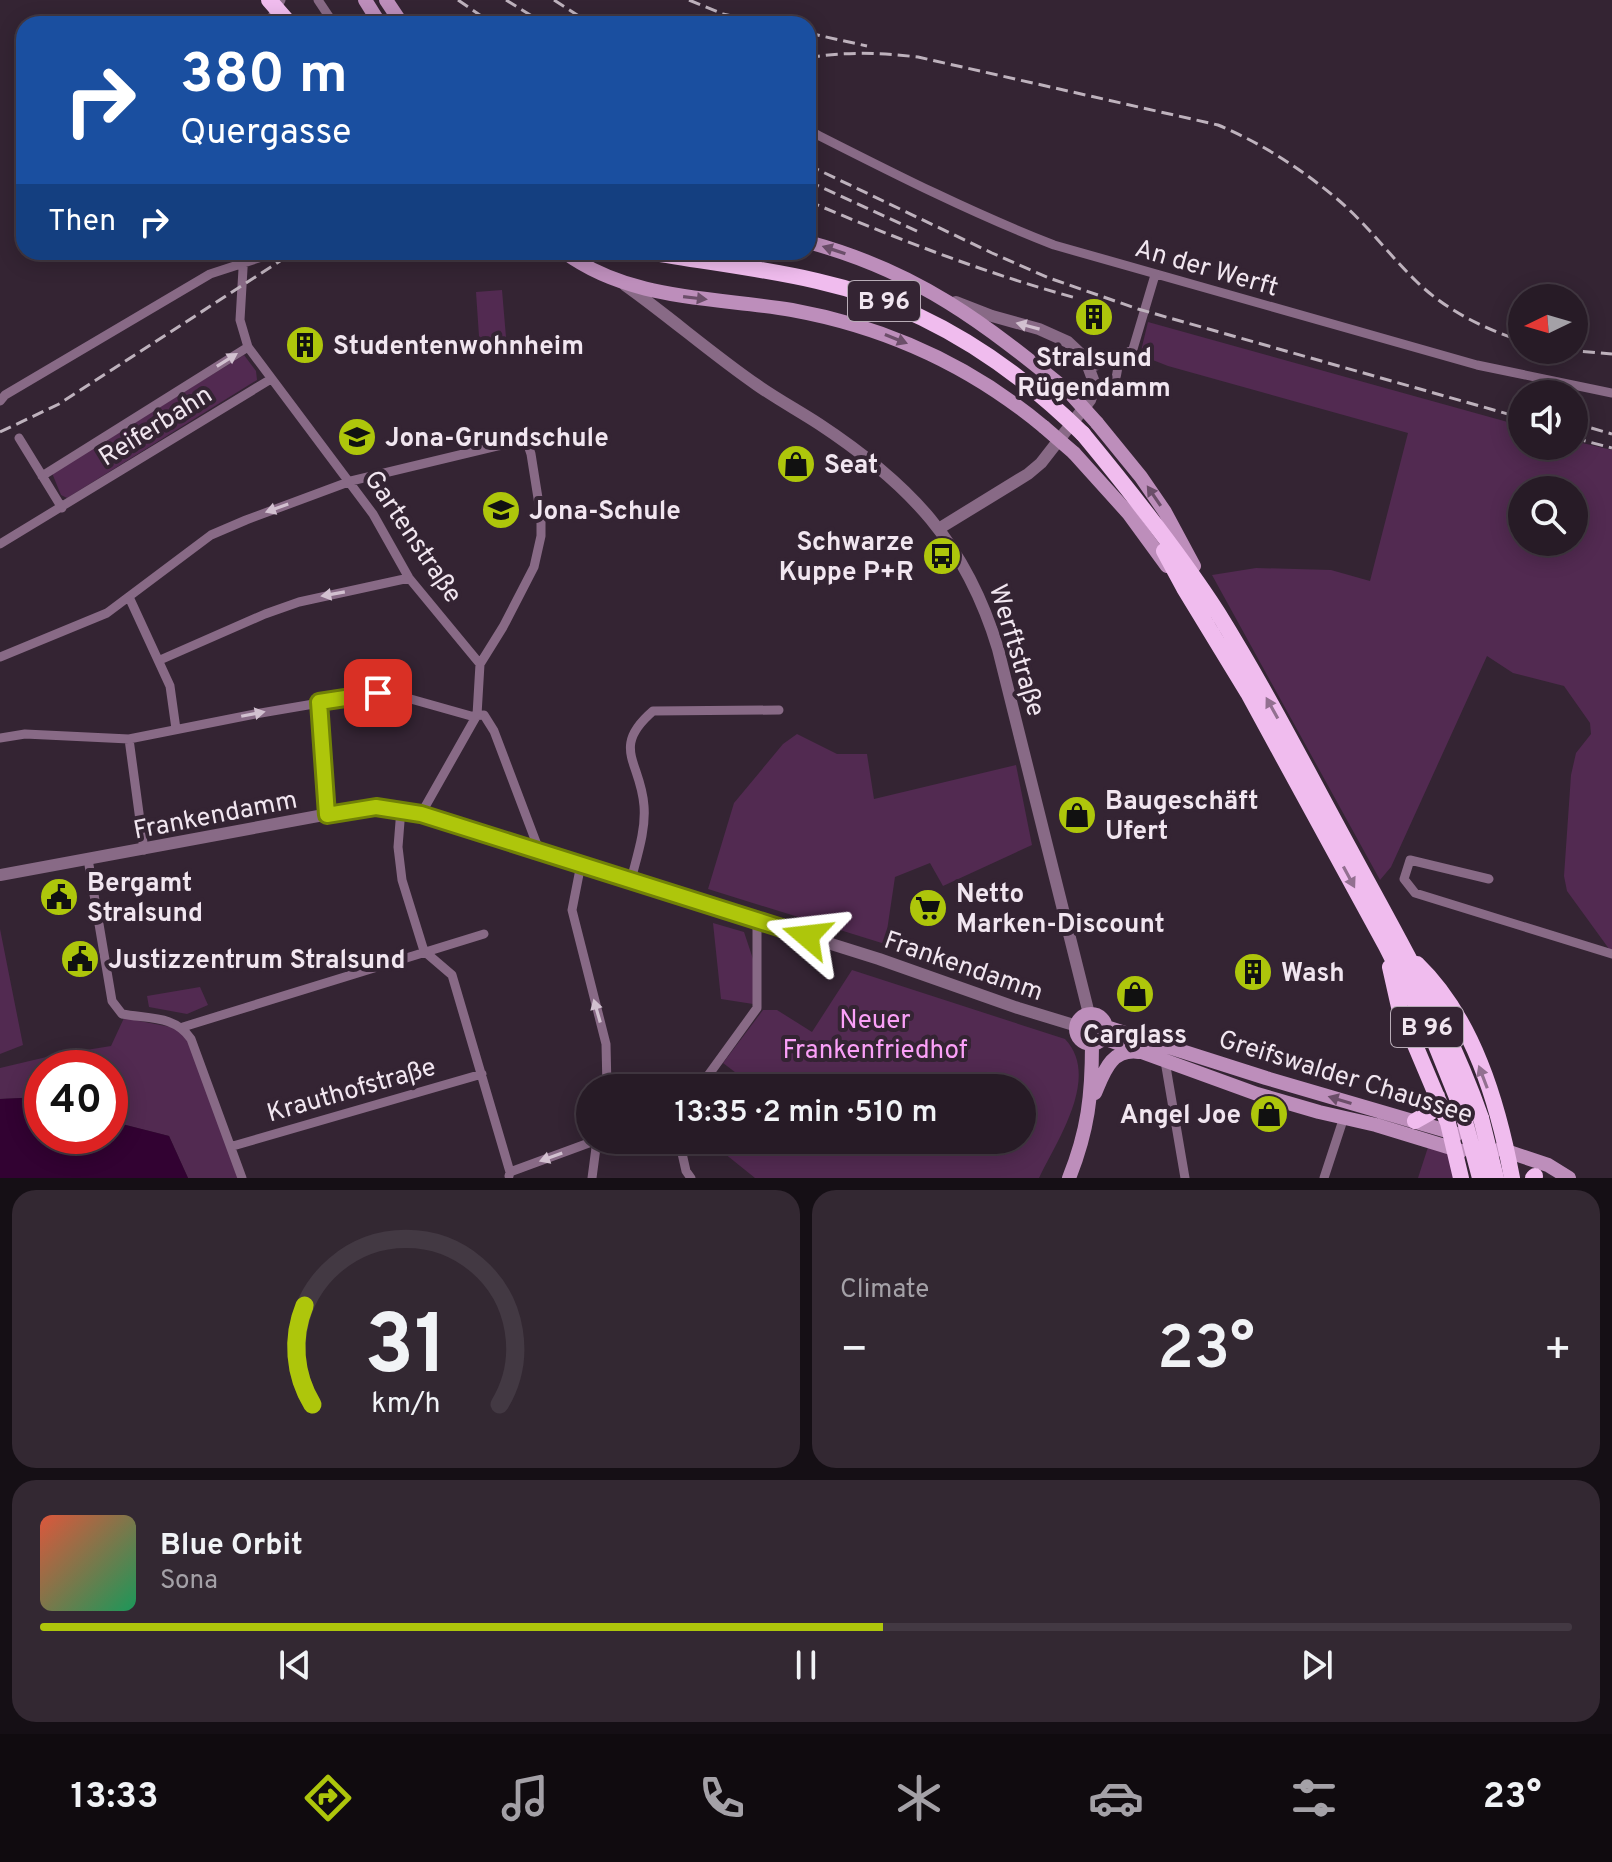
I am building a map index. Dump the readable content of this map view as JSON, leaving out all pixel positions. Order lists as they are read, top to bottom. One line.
{"streets":{"highway":["B 96"],"main road":["Werftstraße","Greifswalder Chaussee"],"street":["An der Werft","Reiferbahn","Gartenstraße","Frankendamm","Krauthofstraße"]},"crossings":[["Reiferbahn","Gartenstraße"],["Werftstraße","Frankendamm"],["Werftstraße","Greifswalder Chaussee"],["Frankendamm","Greifswalder Chaussee"]],"parks":["Neuer Frankenfriedhof"],"places":{"building":["Stralsund Rügendamm","Studentenwohnheim","Wash"],"school or university":["Jona-Grundschule","Jona-Schule"],"shop":["Seat","Baugeschäft Ufert","Carglass","Angel Joe"],"bus stop":["Schwarze Kuppe P+R"],"public building":["Bergamt Stralsund","Justizzentrum Stralsund"],"supermarket":["Netto Marken-Discount"]},"north":"left","page":{"turn":["380 m","Quergasse"],"then":"Then","limit":"40","trip":"13:35 · 2 min · 510 m","tile":"Climate","heat":["−","23°","+"],"song":["Blue Orbit","Sona"],"tabs":["13:33","23°"],"gauge":["31","km/h"]}}
